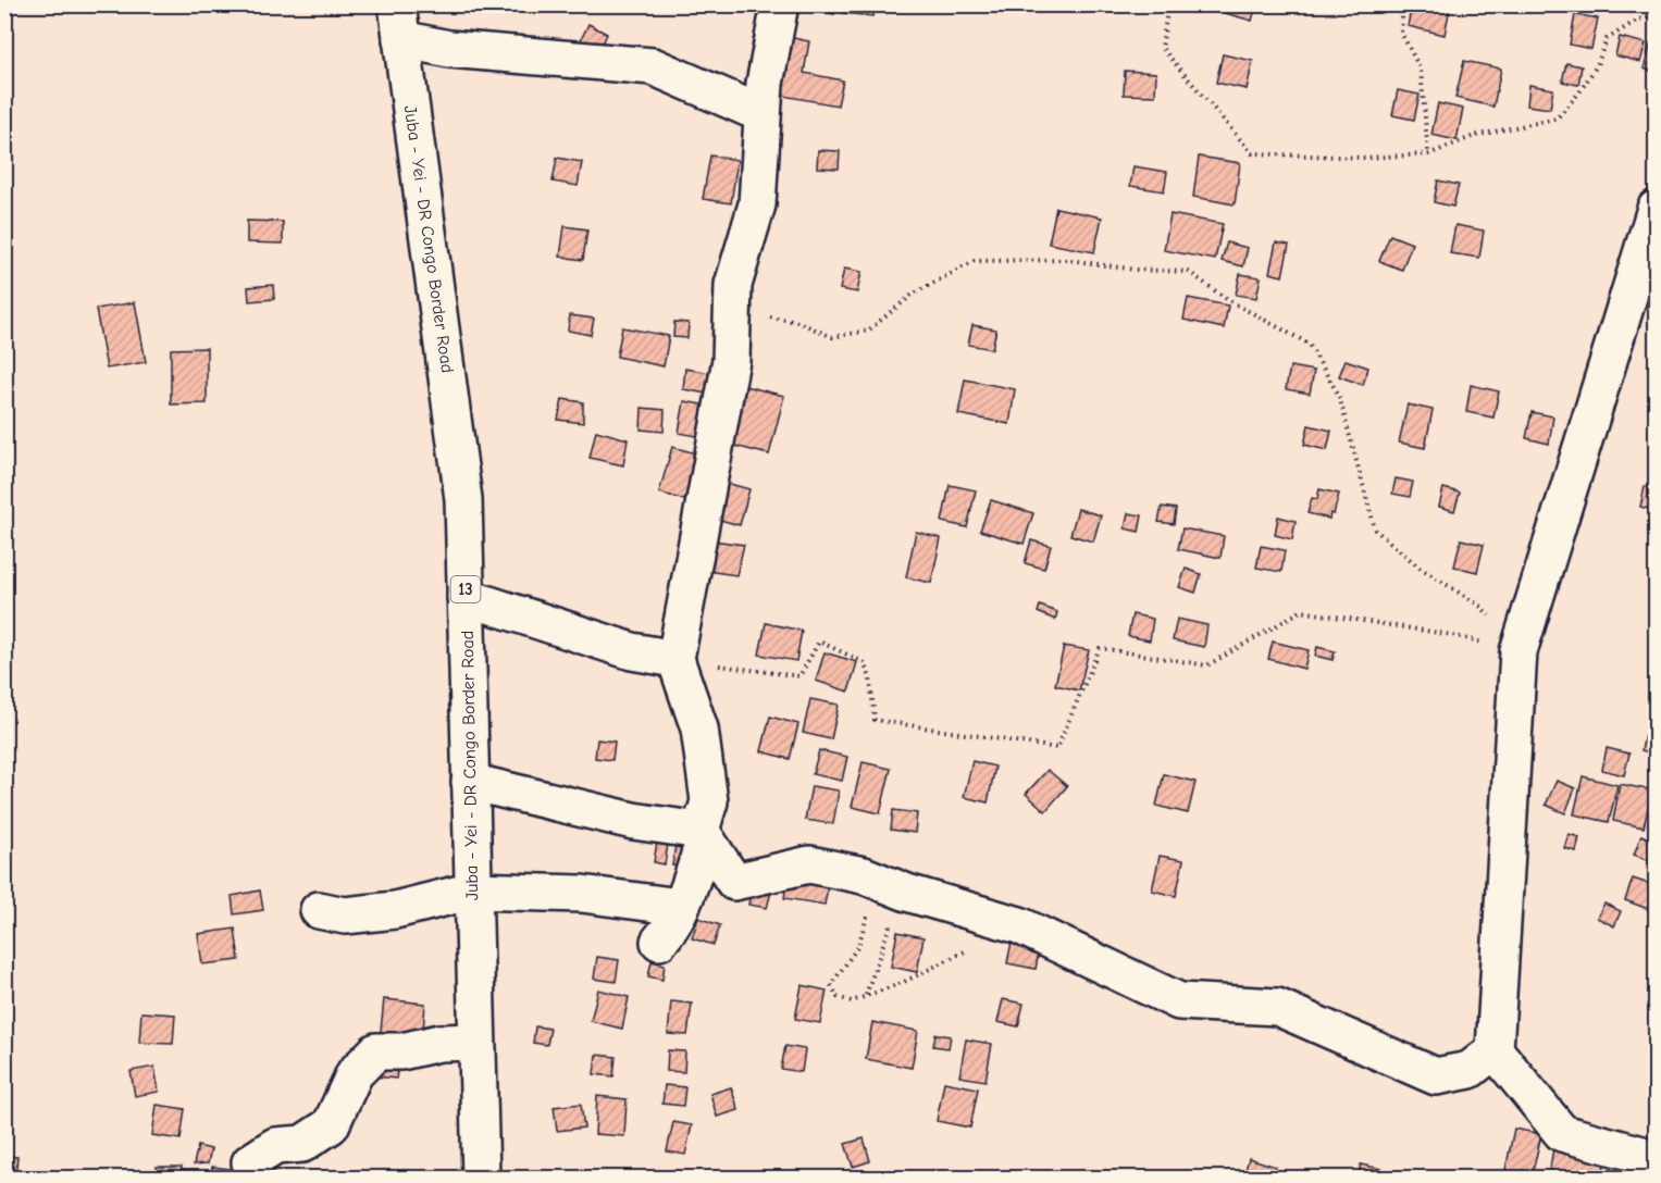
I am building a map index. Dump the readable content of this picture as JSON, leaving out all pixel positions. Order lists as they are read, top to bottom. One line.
{"streets":{"street":["Juba - Yei - DR Congo Border Road","13"]}}
